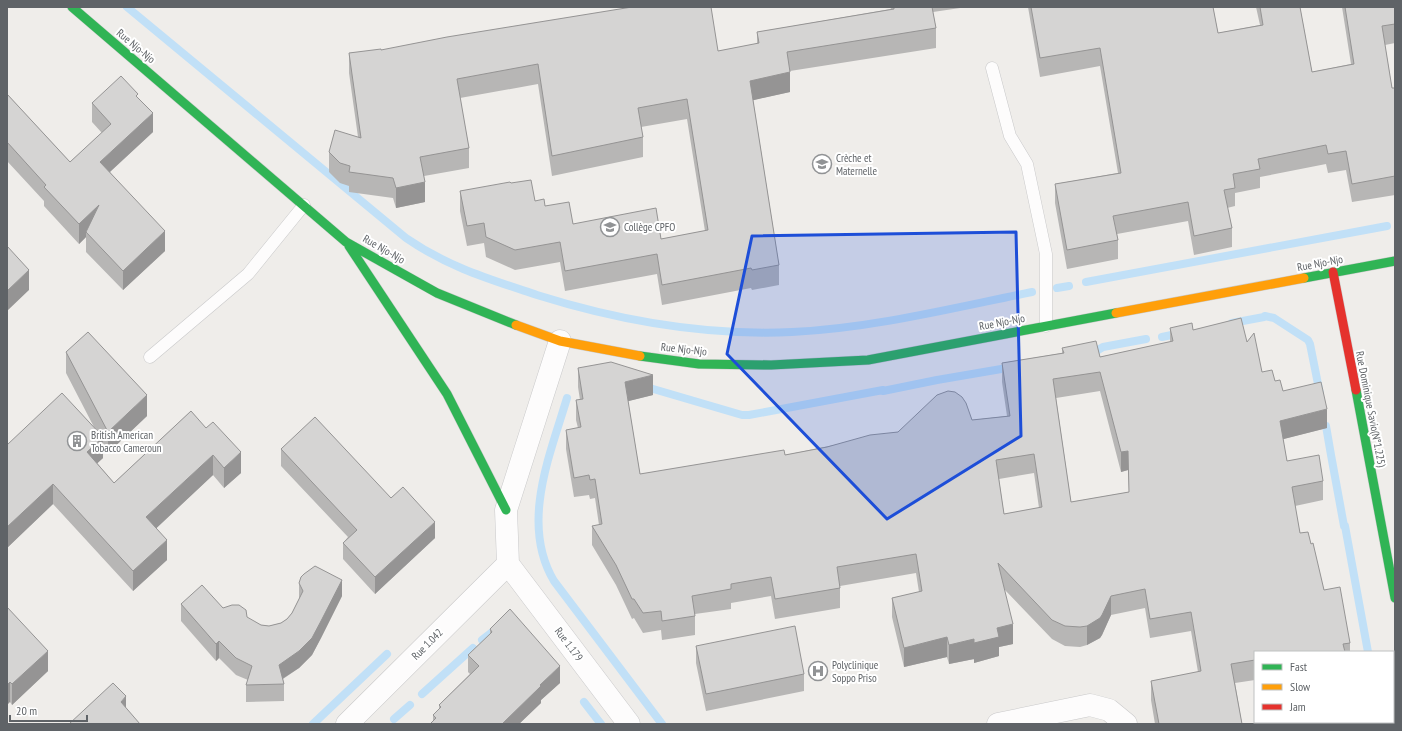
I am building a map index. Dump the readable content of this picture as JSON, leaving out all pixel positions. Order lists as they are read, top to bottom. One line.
{"streets":{"main road":["Rue Njo-Njo","Rue Dominique Savio(N°1.225)"],"street":["Rue 1.042","Rue 1.179"]},"crossings":[["Rue Njo-Njo","Rue Dominique Savio(N°1.225)"],["Rue 1.042","Rue 1.179"]],"places":{"school or university":["Crèche et Maternelle","Collège CPFO"],"building":["British American Tobacco Cameroun"],"hospital":["Polyclinique Soppo Priso"]},"legend":["Fast","Slow","Jam"],"scale_bar":"20 m"}
